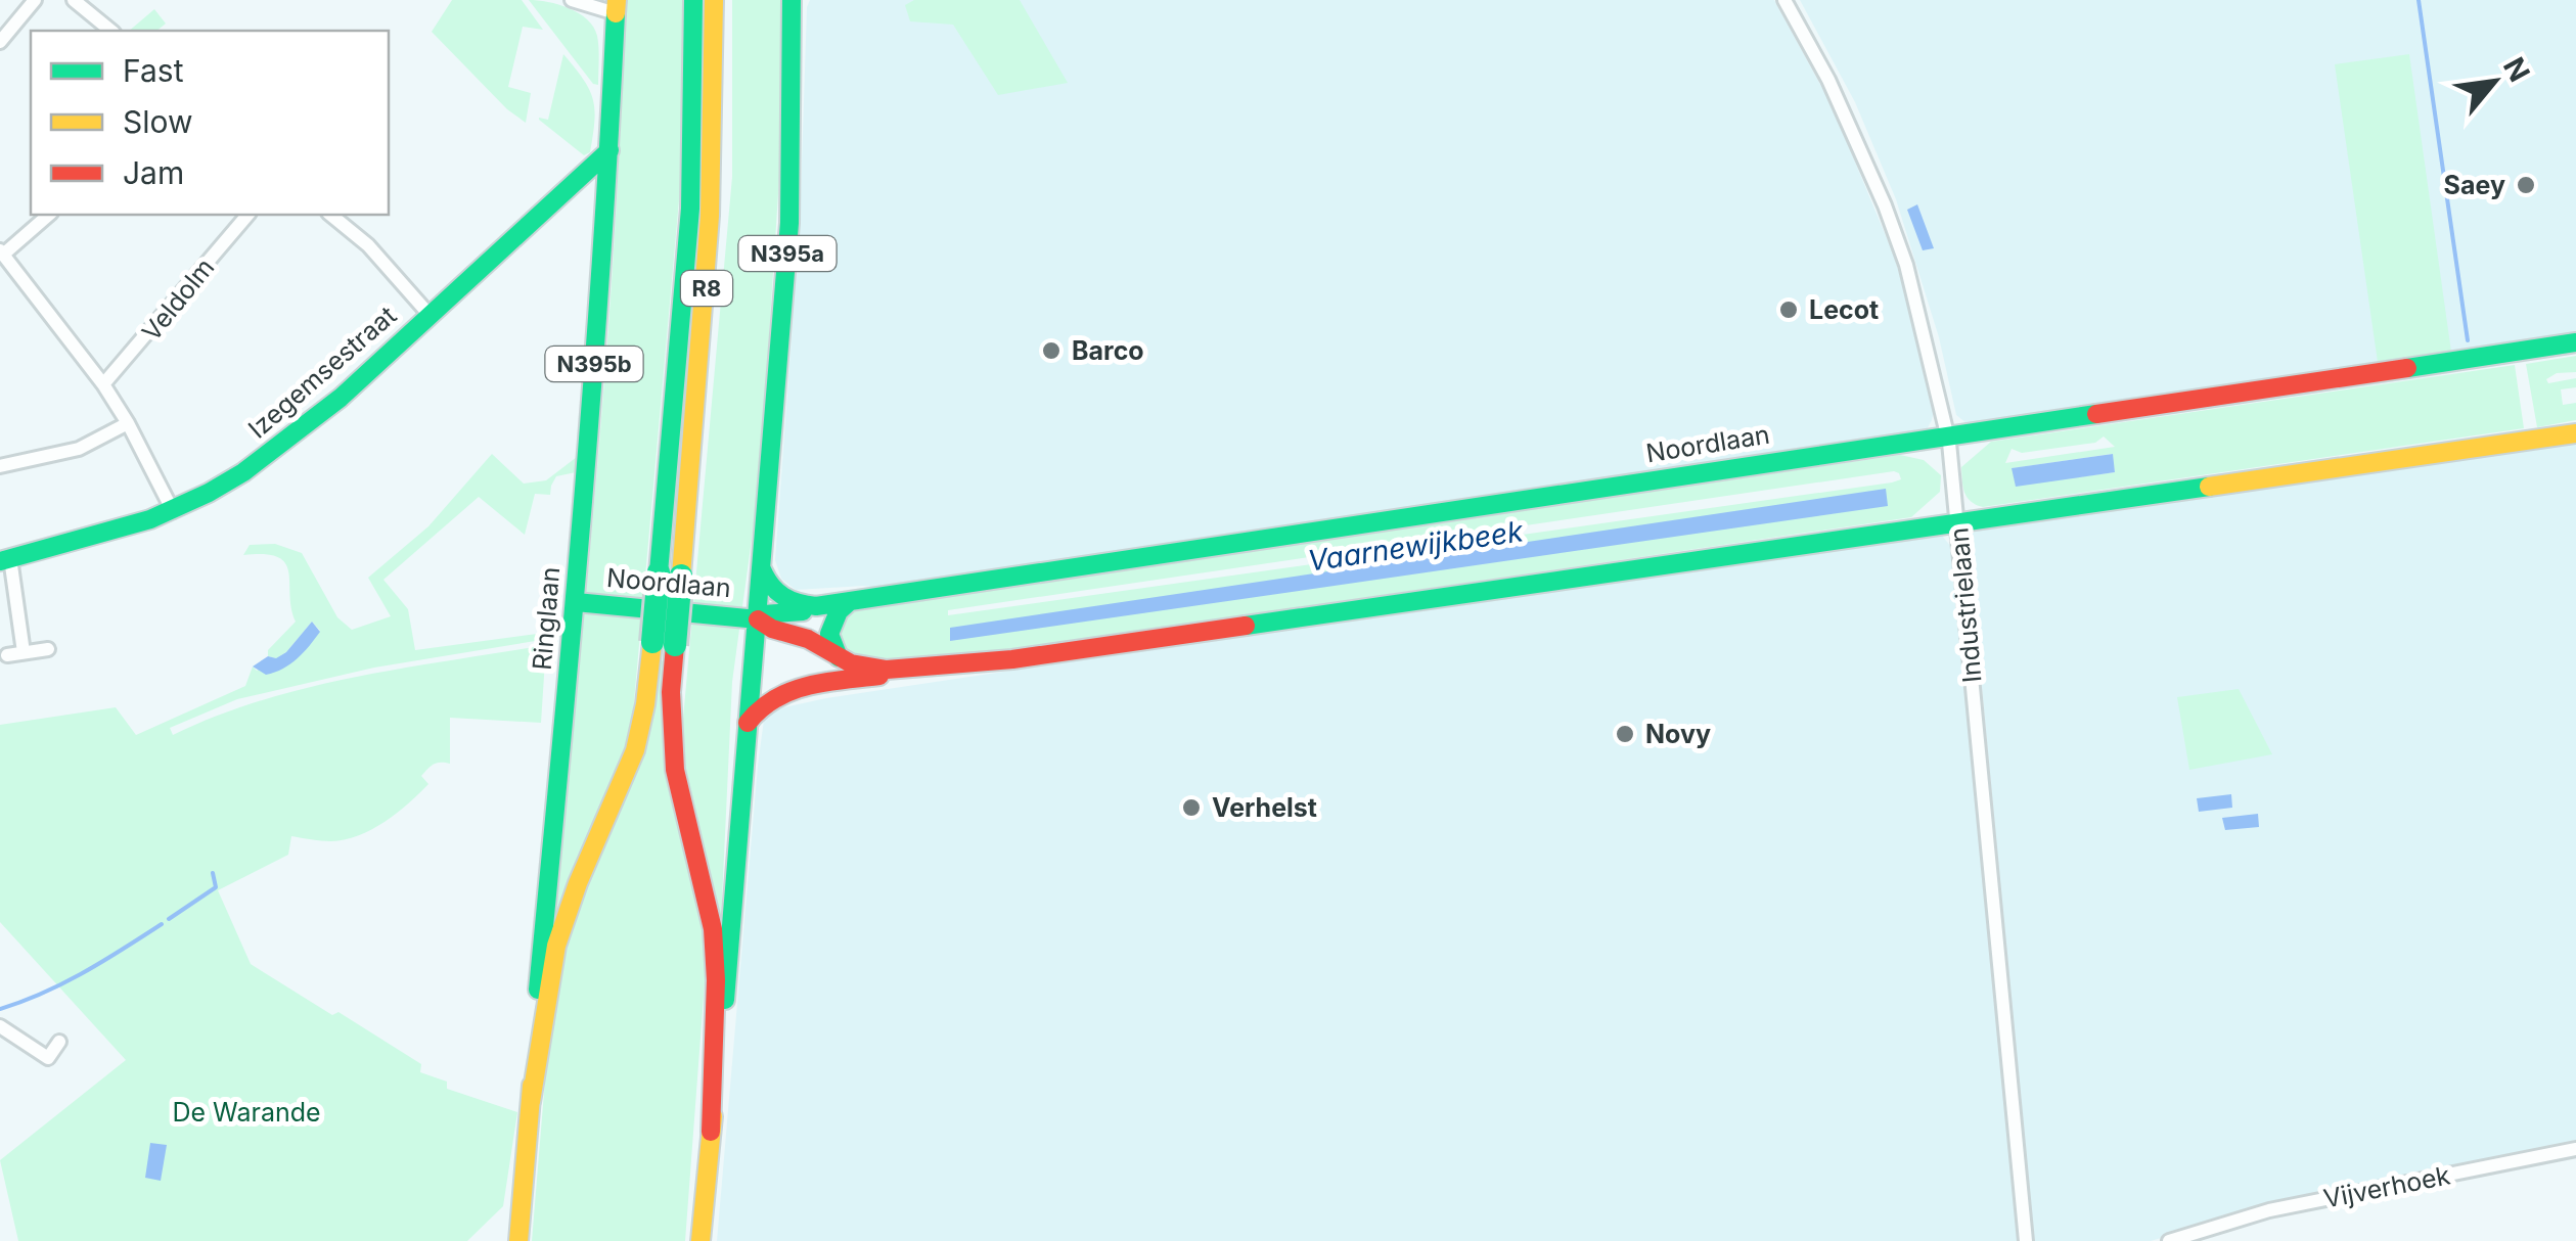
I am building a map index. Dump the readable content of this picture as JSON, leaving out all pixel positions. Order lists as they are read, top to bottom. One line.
{"streets":{"main road":["N395a","R8","N395b","Izegemsestraat","Noordlaan","Ringlaan"],"street":["Veldolm","Industrielaan","Vijverhoek"]},"crossings":[["N395a","R8"],["N395a","Noordlaan"],["R8","Ringlaan"],["Izegemsestraat","Ringlaan"],["Noordlaan","Industrielaan"],["Noordlaan","Ringlaan"]],"water":["Vaarnewijkbeek"],"parks":["De Warande"],"places":["Saey","Lecot","Barco","Novy","Verhelst"],"legend":["Fast","Slow","Jam"],"north":"top right"}
